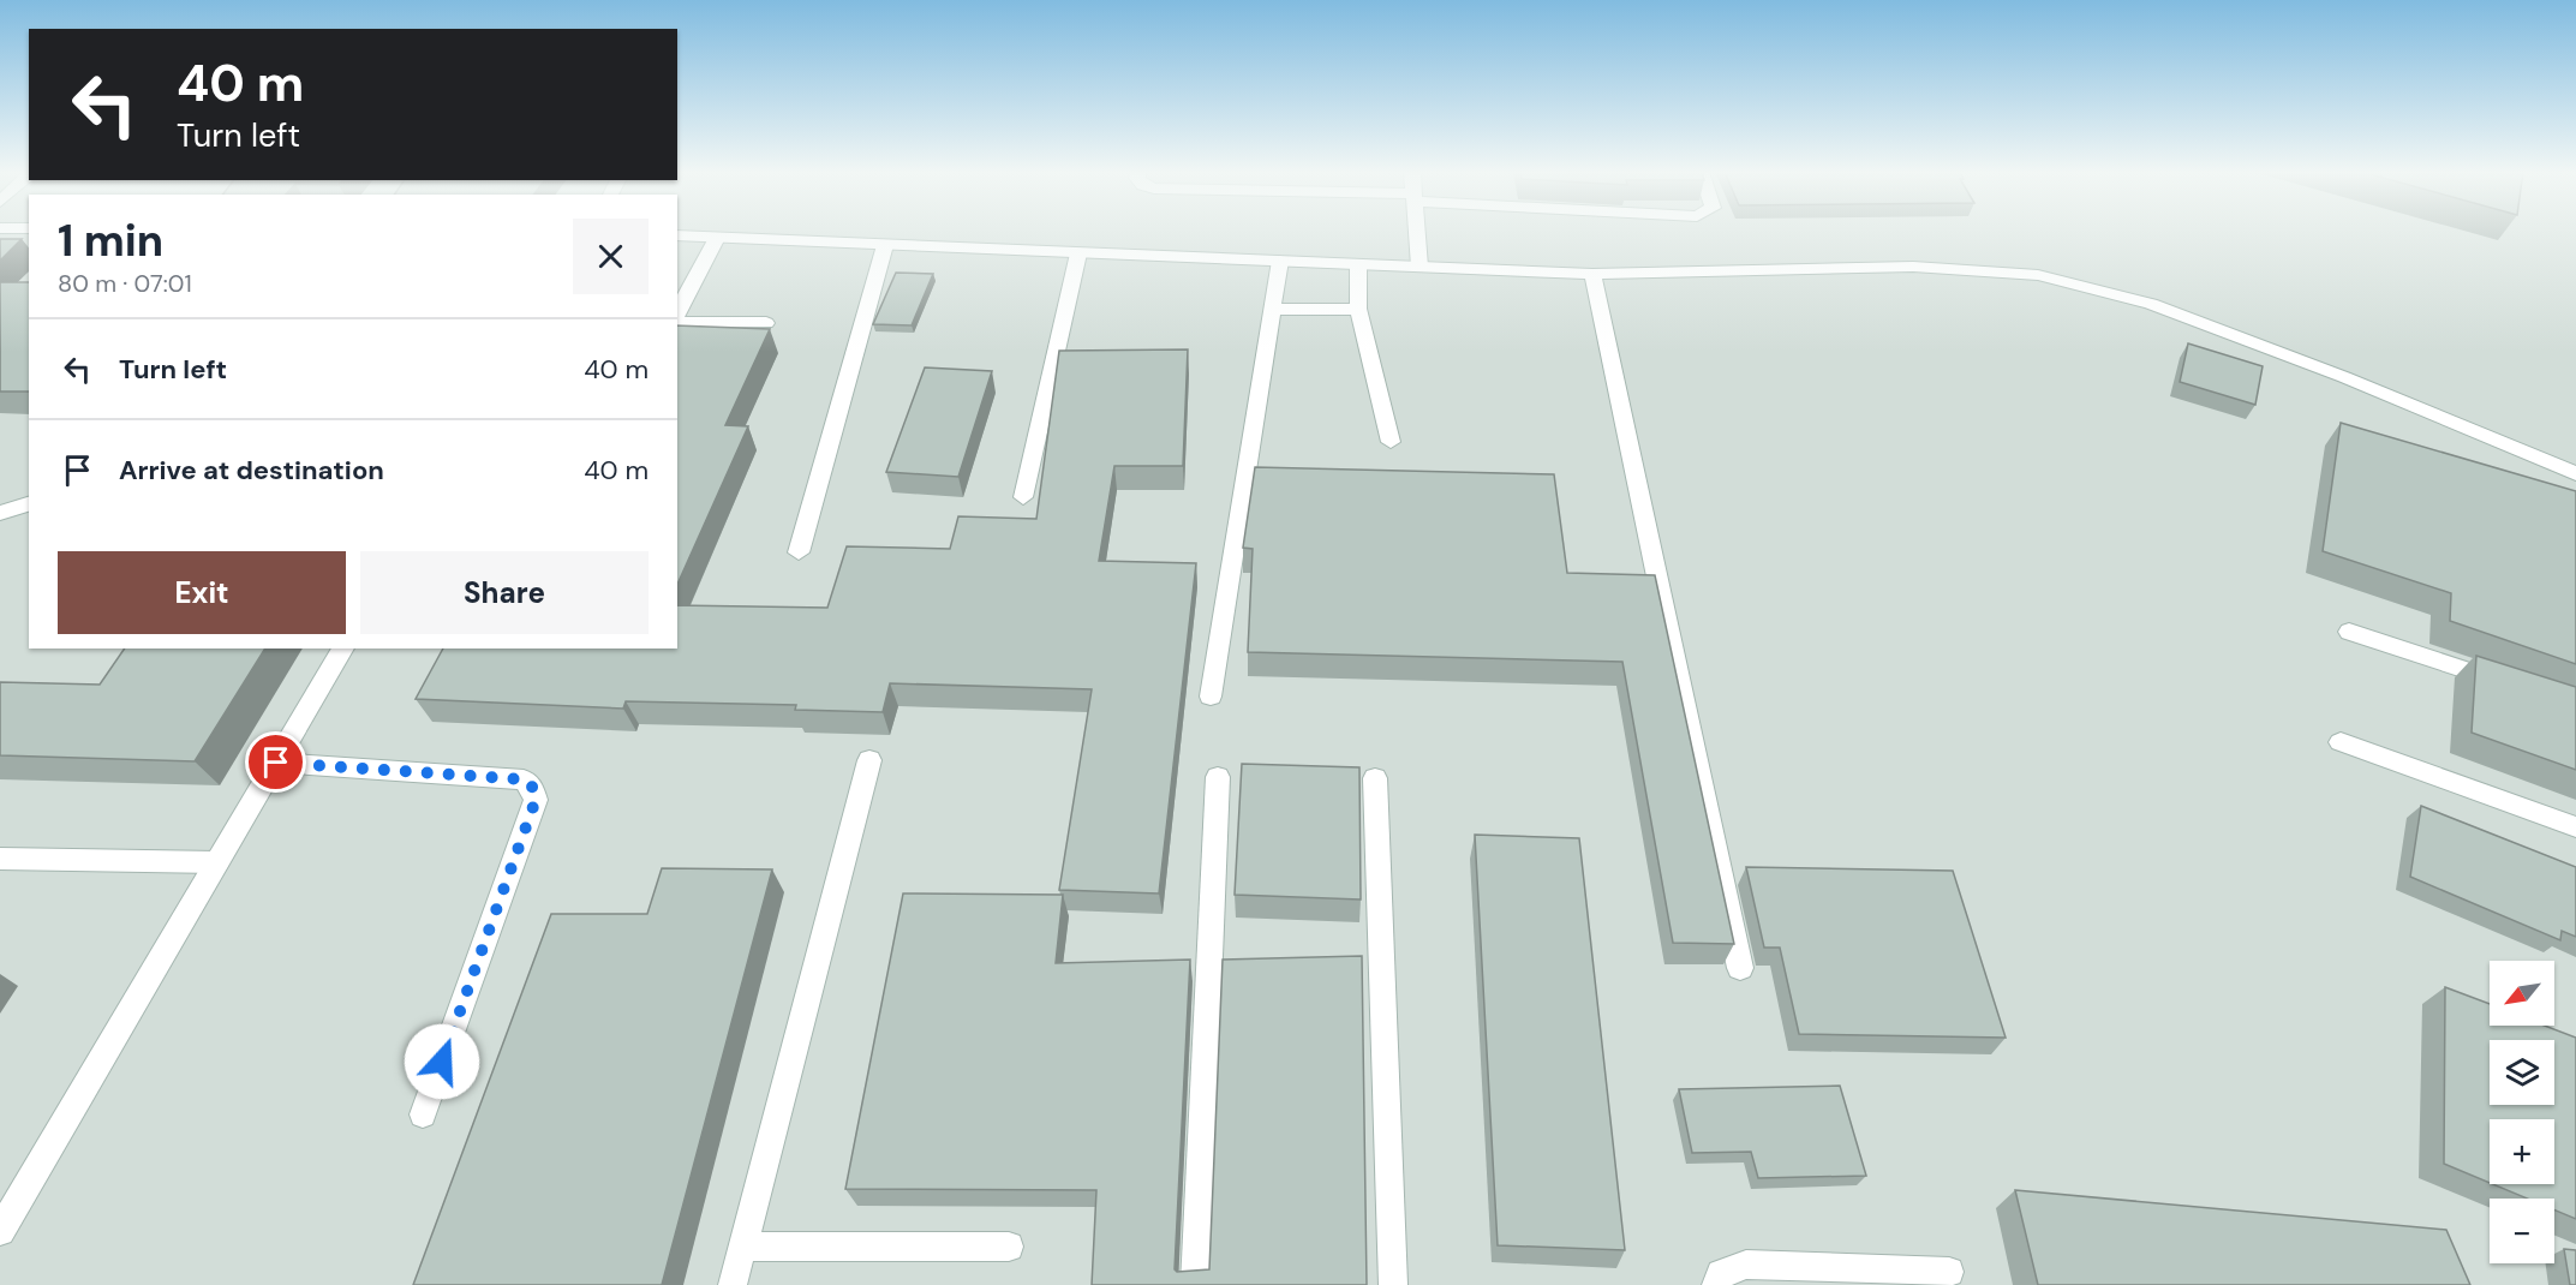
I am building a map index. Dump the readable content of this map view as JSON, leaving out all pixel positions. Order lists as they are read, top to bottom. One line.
{"north":"bottom left","page":{"turn":["40 m","Turn left"],"heading":["1 min","80 m · 07:01"],"list":[{"name":"Turn left","value":"40 m"},{"name":"Arrive at destination","value":"40 m"}],"buttons":["Exit","Share"],"map_buttons":["+","−"]}}
